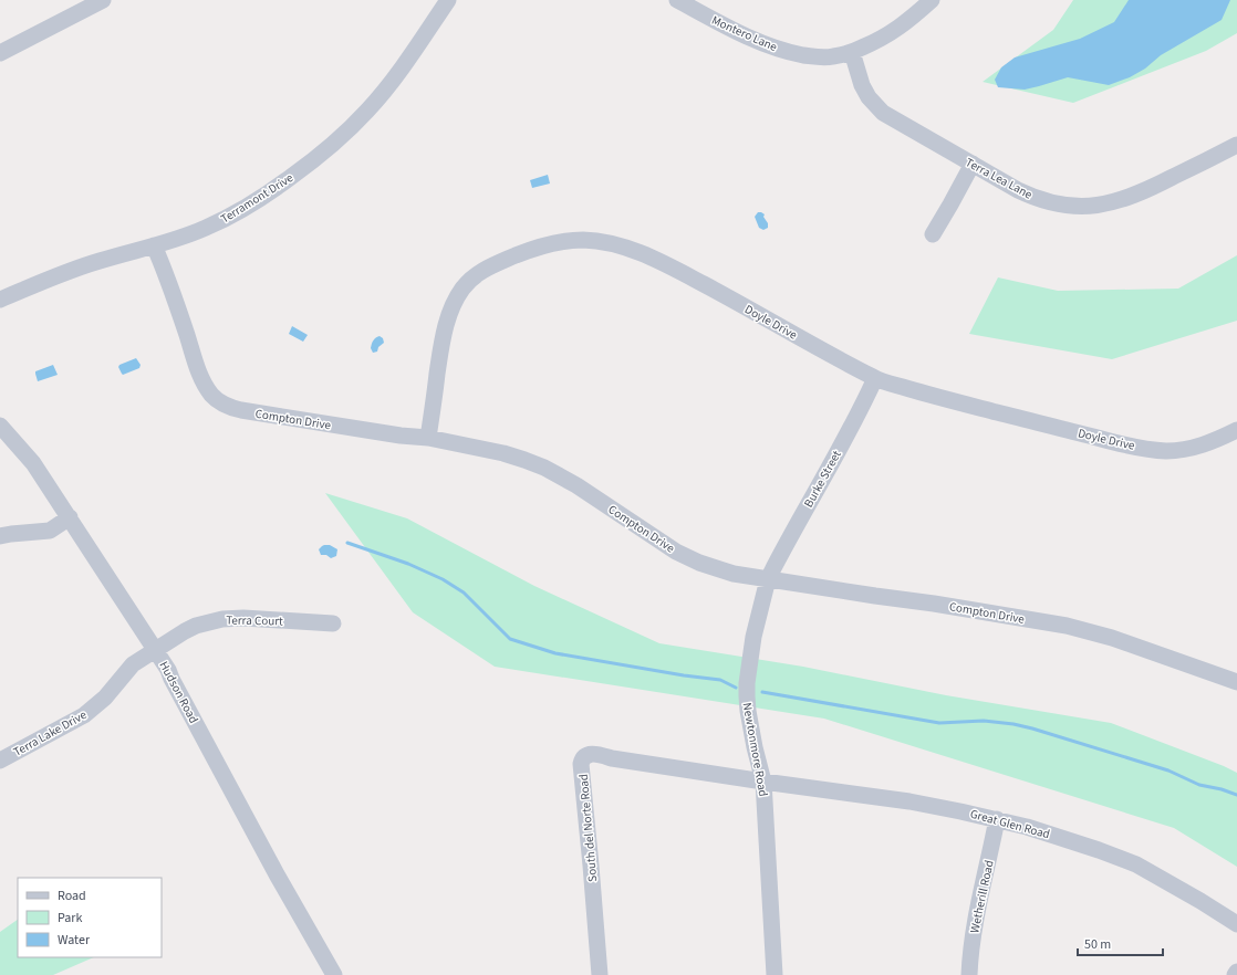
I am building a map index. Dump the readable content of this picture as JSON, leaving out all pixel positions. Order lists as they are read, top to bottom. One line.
{"streets":{"street":["Montero Lane","Terra Lea Lane","Terramont Drive","Doyle Drive","Compton Drive","Burke Street","Terra Court","Hudson Road","Terra Lake Drive","Newtonmore Road","Great Glen Road","South del Norte Road","Wetherill Road"]},"crossings":[["Montero Lane","Terra Lea Lane"],["Terramont Drive","Compton Drive"],["Doyle Drive","Compton Drive"],["Doyle Drive","Burke Street"],["Compton Drive","Burke Street"],["Compton Drive","Newtonmore Road"],["Burke Street","Newtonmore Road"],["Terra Court","Hudson Road"],["Terra Court","Terra Lake Drive"],["Hudson Road","Terra Lake Drive"],["Newtonmore Road","Great Glen Road"],["Newtonmore Road","South del Norte Road"],["Great Glen Road","South del Norte Road"],["Great Glen Road","Wetherill Road"]],"legend":["Road","Park","Water"],"scale_bar":"50 m"}
